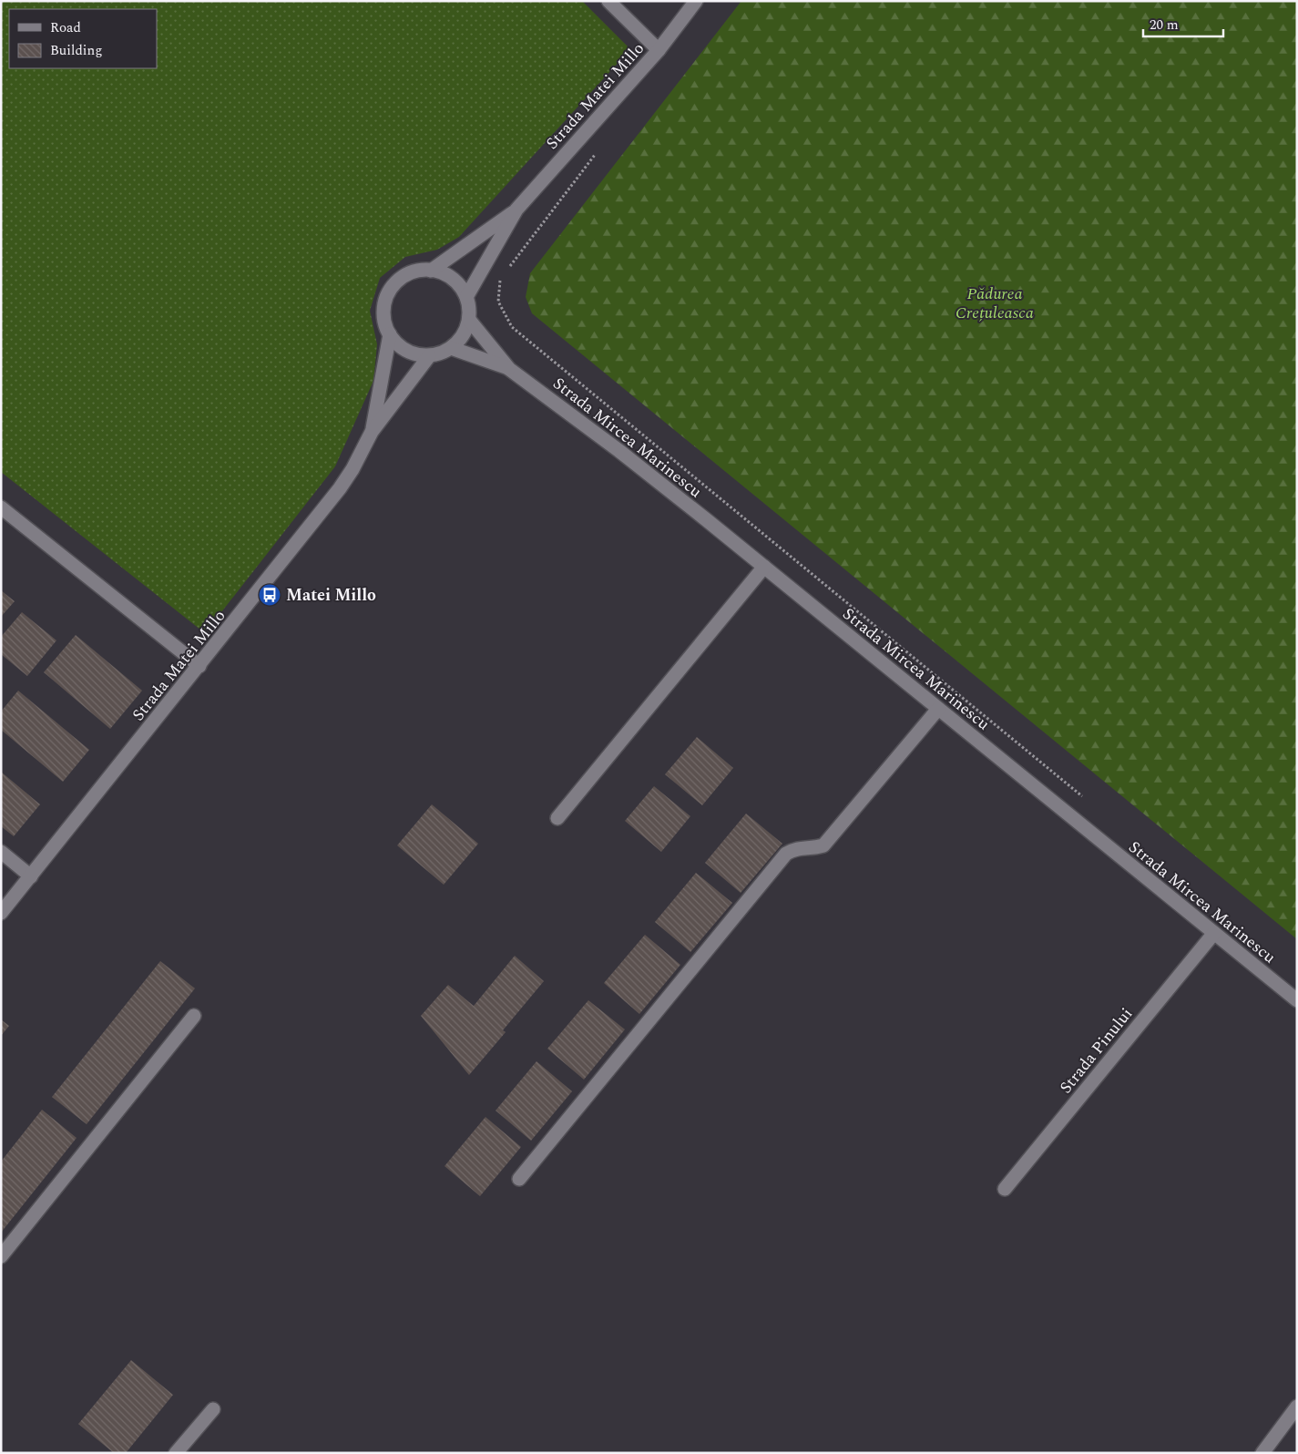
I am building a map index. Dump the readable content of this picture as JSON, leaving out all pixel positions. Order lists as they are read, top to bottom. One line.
{"streets":{"street":["Strada Matei Millo","Strada Mircea Marinescu","Strada Pinului"]},"crossings":[["Strada Matei Millo","Strada Mircea Marinescu"],["Strada Mircea Marinescu","Strada Pinului"]],"parks":["Pădurea Crețuleasca"],"places":{"bus stop":["Matei Millo"]},"legend":["Road","Building"],"scale_bar":"20 m"}
